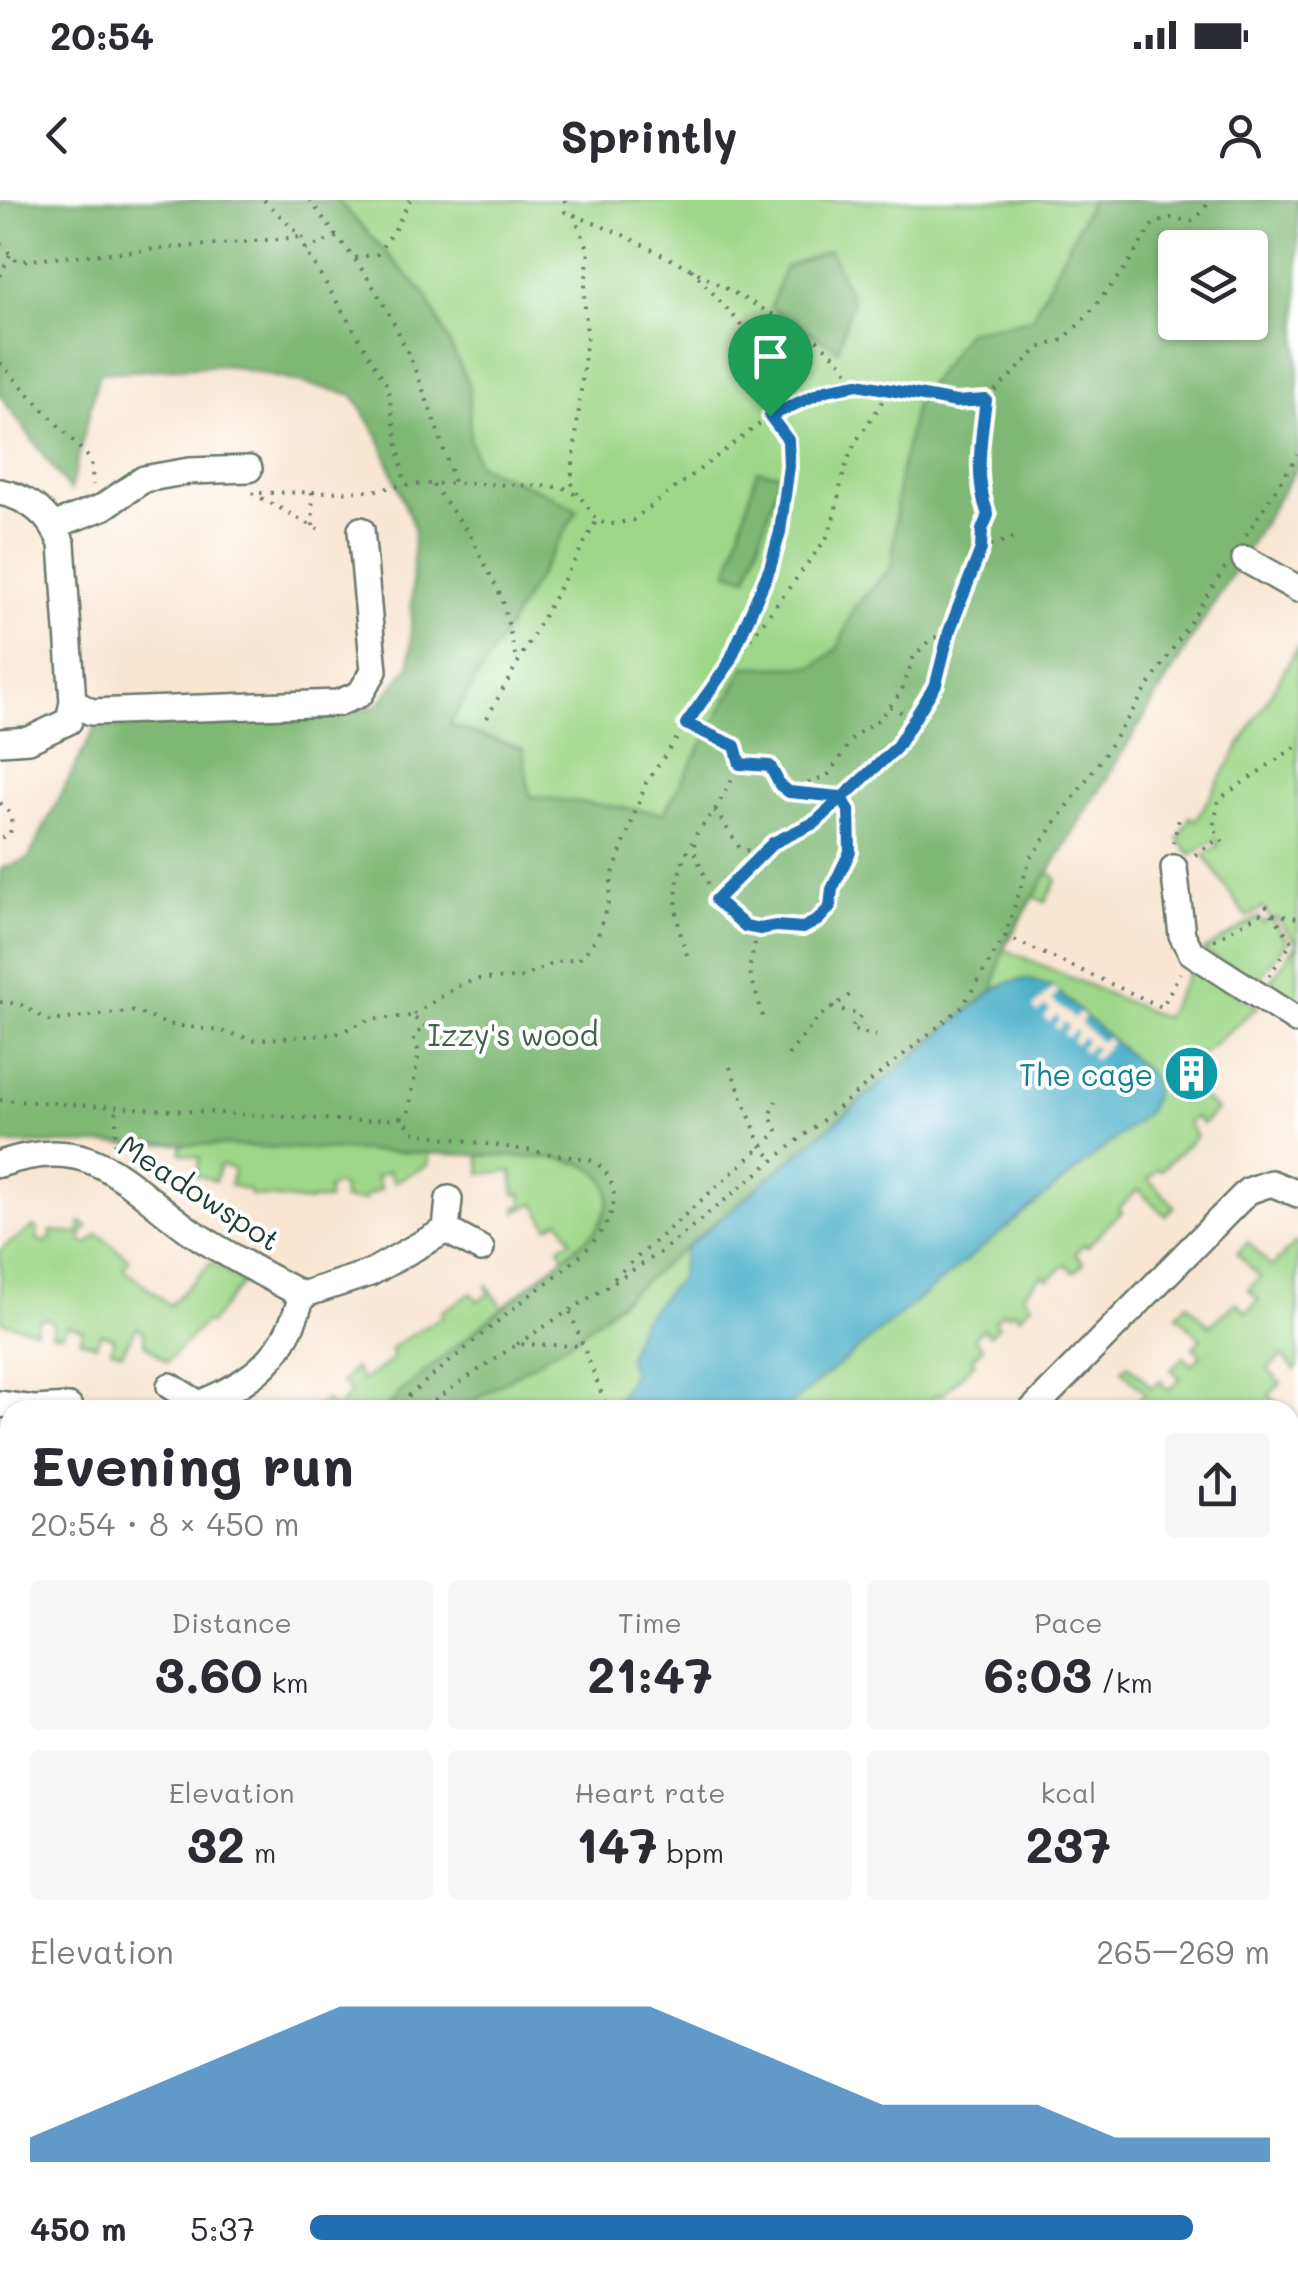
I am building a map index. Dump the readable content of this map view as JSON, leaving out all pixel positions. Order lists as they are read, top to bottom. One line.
{"streets":{"street":["Meadowspot"]},"parks":["Izzy's wood"],"places":{"building":["The cage"]},"page":{"status":"20:54","header":"Sprintly","heading":["Evening run","20:54 · 8 × 450 m"],"stats":[["Distance","3.60 km"],["Time","21:47"],["Pace","6:03 /km"],["Elevation","32 m"],["Heart rate","147 bpm"],["kcal","237"]],"chart":["Elevation","265–269 m"],"list":[{"name":"450 m","note":"5:37"}]}}
